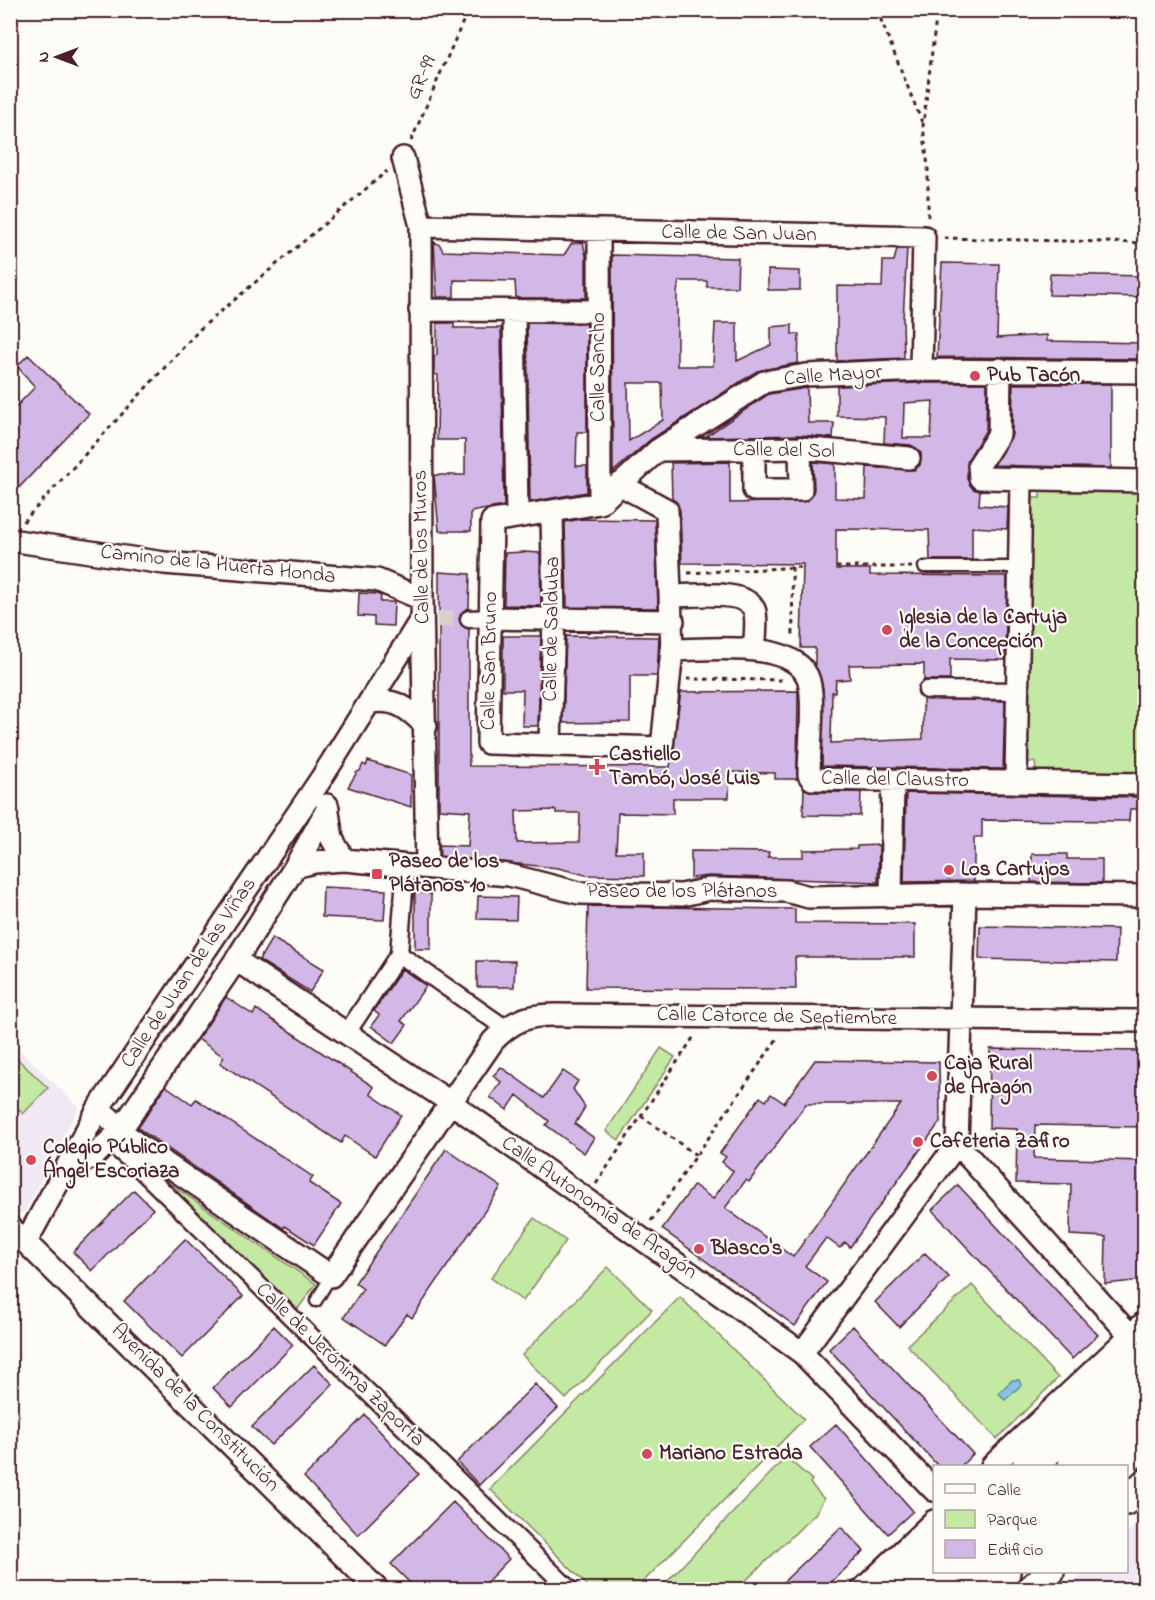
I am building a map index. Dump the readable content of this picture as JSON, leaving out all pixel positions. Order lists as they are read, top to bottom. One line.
{"streets":{"street":["Calle de San Juan","Calle Sancho","Calle Mayor","Calle del Sol","Calle de los Muros","Camino de la Huerta Honda","Calle de Salduba","Calle San Bruno","Calle del Claustro","Paseo de los Plátanos","Calle de Juan de las Viñas","Calle Catorce de Septiembre","Calle Autonomía de Aragón","Calle de Jerónima Zaporta","Avenida de la Constitución"],"path":["GR-99"]},"crossings":[["GR-99","Calle de los Muros"],["Calle de San Juan","Calle Sancho"],["Calle de San Juan","Calle de los Muros"],["Calle Sancho","Calle Mayor"],["Calle Mayor","Calle del Sol"],["Calle de los Muros","Camino de la Huerta Honda"],["Calle de los Muros","Paseo de los Plátanos"],["Calle de los Muros","Calle de Juan de las Viñas"],["Camino de la Huerta Honda","Calle de Juan de las Viñas"],["Calle de Salduba","Calle San Bruno"],["Paseo de los Plátanos","Calle de Juan de las Viñas"],["Calle de Juan de las Viñas","Calle Autonomía de Aragón"],["Calle de Juan de las Viñas","Calle de Jerónima Zaporta"],["Calle de Juan de las Viñas","Avenida de la Constitución"],["Calle Catorce de Septiembre","Calle Autonomía de Aragón"],["Calle Catorce de Septiembre","Calle de Jerónima Zaporta"]],"places":{"other":["Pub Tacón","Iglesia de la Cartuja de la Concepción","Los Cartujos","Caja Rural de Aragón","Cafeteria Zafiro","Colegio Público Ángel Escoriaza","Blasco's","Mariano Estrada"],"health":["Castiello Tambó, José Luis"],"transit":["Paseo de los Plátanos 10"]},"legend":["Calle","Parque","Edificio"],"north":"left"}
